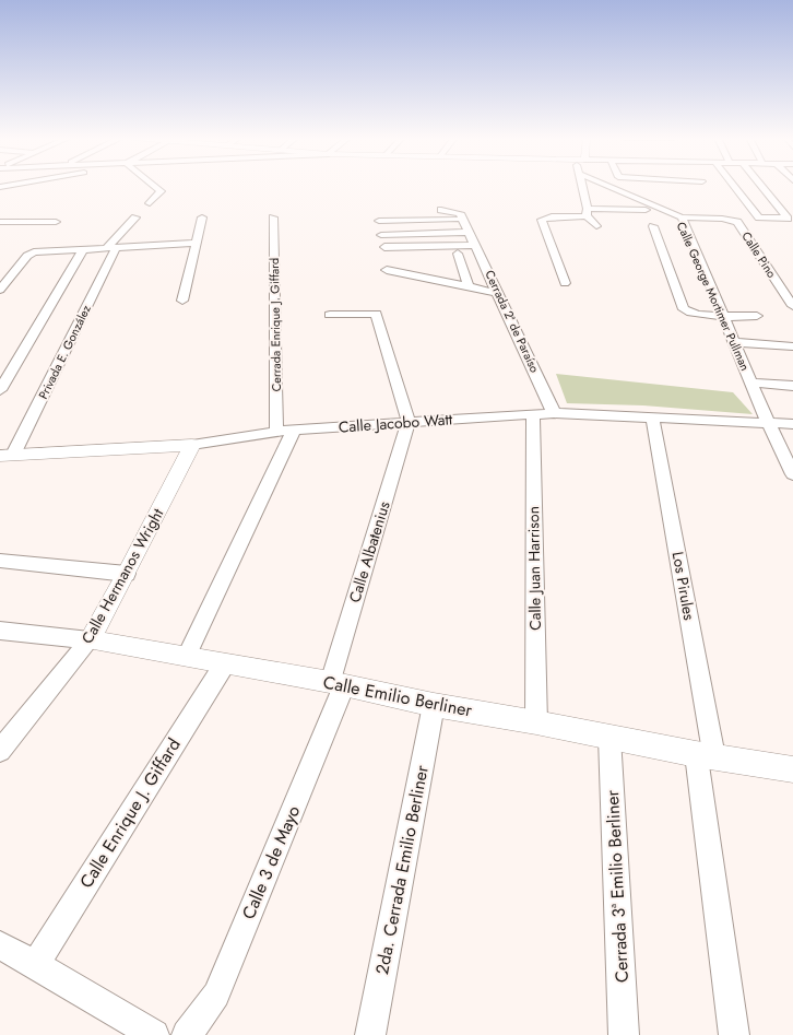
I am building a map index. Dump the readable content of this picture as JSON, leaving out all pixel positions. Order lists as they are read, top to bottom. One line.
{"streets":{"street":["Calle Pino","Calle George Mortimer Pullman","Cerrada 2ª de Paraíso","Cerrada Enrique J. Giffard","Privada E. González","Calle Jacobo Watt","Calle Albatenius","Calle Juan Harrison","Calle Hermanos Wright","Los Pirules","Calle Emilio Berliner","Calle Enrique J. Giffard","Calle 3 de Mayo","2da. Cerrada Emilio Berliner","Cerrada 3ª Emilio Berliner"]},"crossings":[["Calle Pino","Calle George Mortimer Pullman"],["Calle George Mortimer Pullman","Calle Jacobo Watt"],["Cerrada 2ª de Paraíso","Calle Jacobo Watt"],["Cerrada Enrique J. Giffard","Calle Jacobo Watt"],["Privada E. González","Calle Jacobo Watt"],["Calle Jacobo Watt","Calle Albatenius"],["Calle Jacobo Watt","Calle Juan Harrison"],["Calle Jacobo Watt","Calle Hermanos Wright"],["Calle Jacobo Watt","Los Pirules"],["Calle Albatenius","Calle Emilio Berliner"],["Calle Albatenius","Calle 3 de Mayo"],["Calle Juan Harrison","Calle Emilio Berliner"],["Calle Hermanos Wright","Calle Emilio Berliner"],["Los Pirules","Calle Emilio Berliner"],["Calle Emilio Berliner","Calle Enrique J. Giffard"],["Calle Emilio Berliner","Calle 3 de Mayo"],["Calle Emilio Berliner","2da. Cerrada Emilio Berliner"],["Calle Emilio Berliner","Cerrada 3ª Emilio Berliner"]]}
